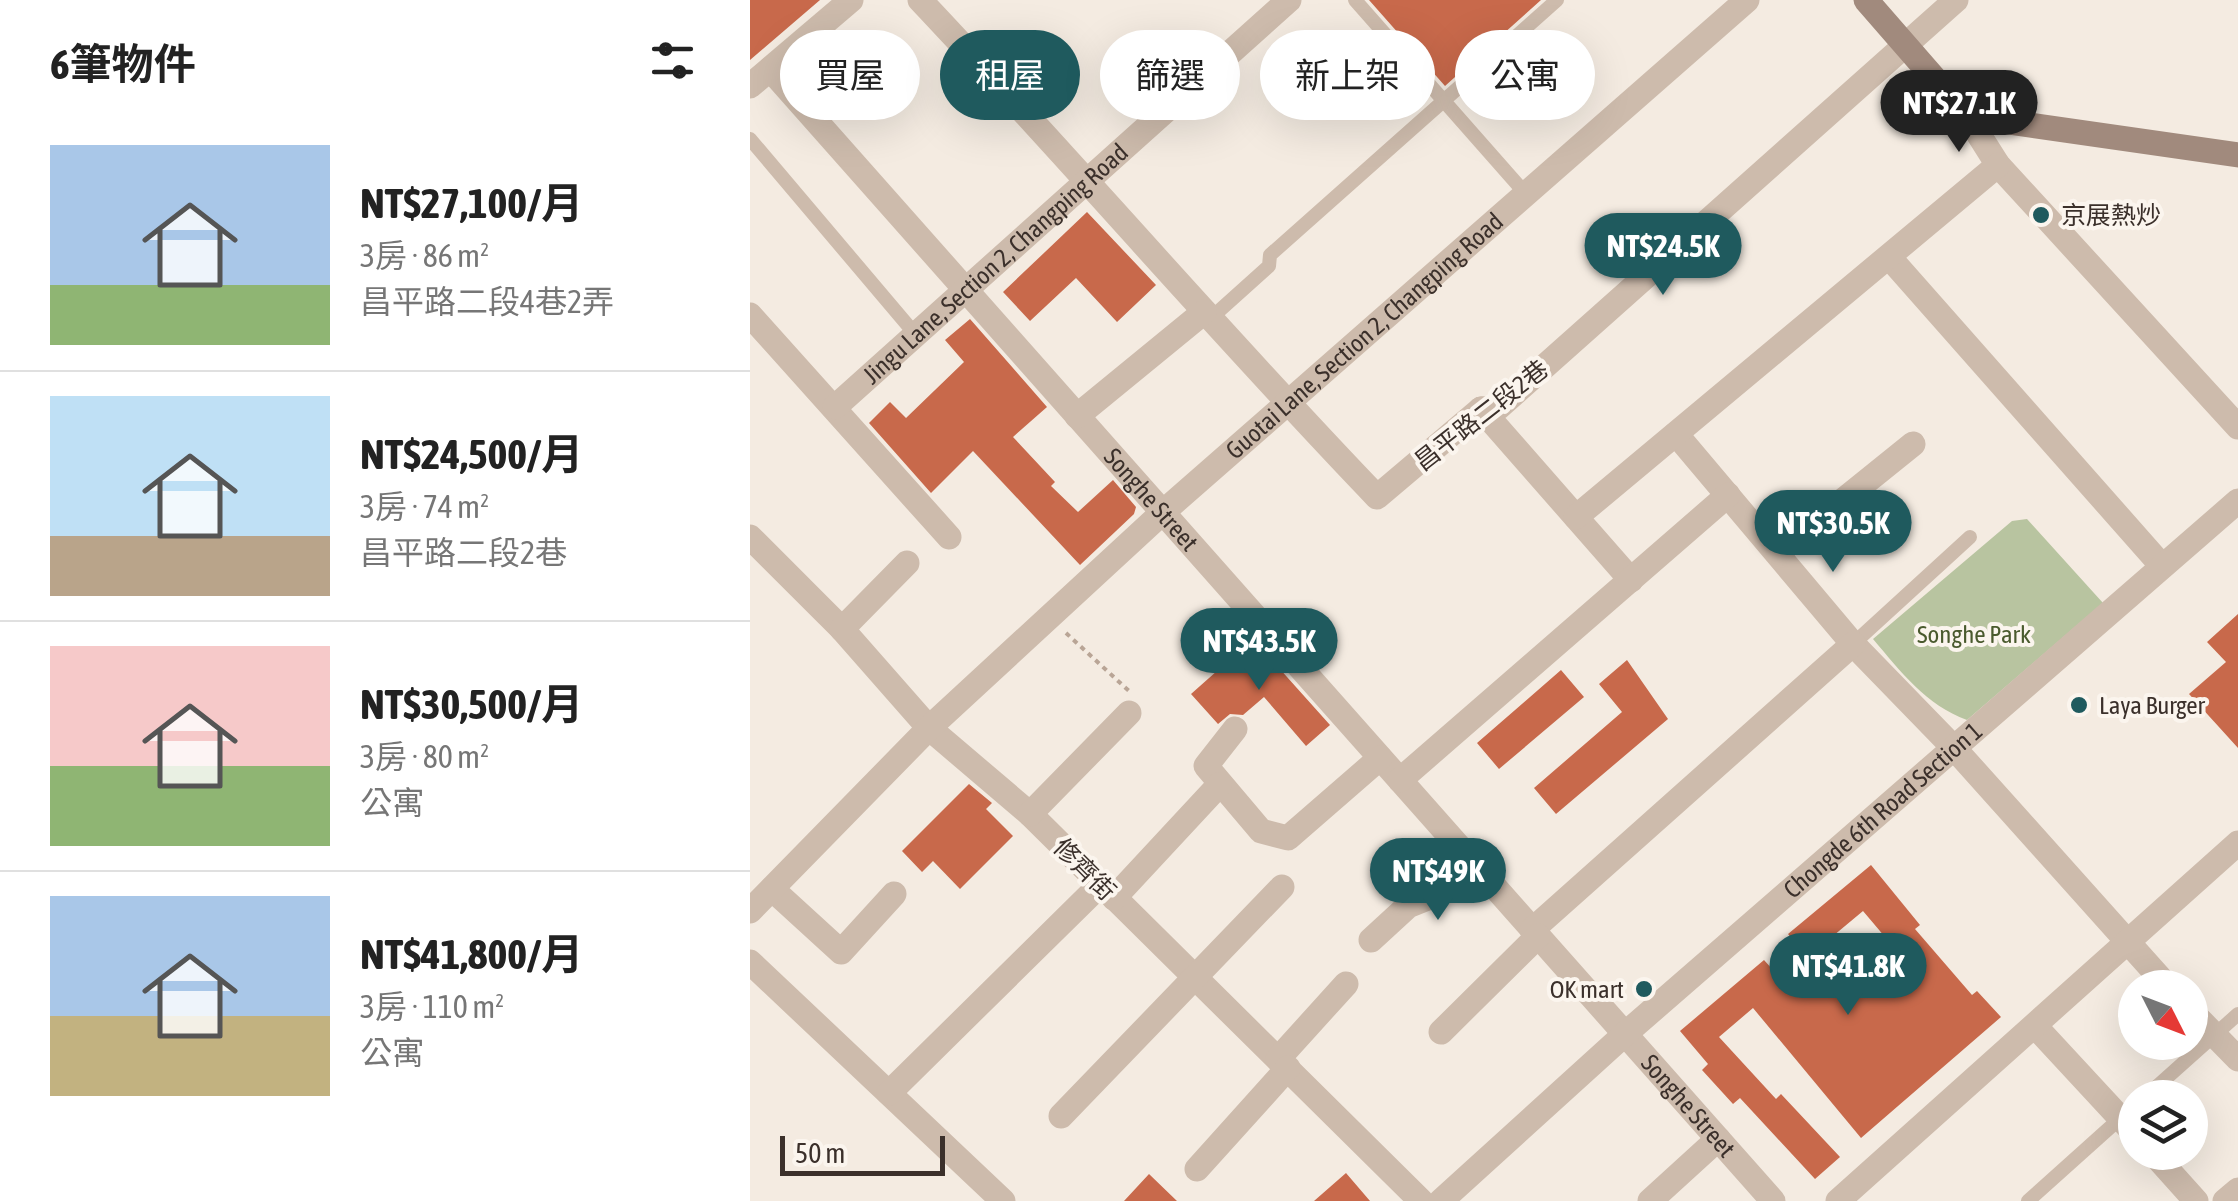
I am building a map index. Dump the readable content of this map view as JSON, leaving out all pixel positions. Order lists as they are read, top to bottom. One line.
{"streets":{"street":["Jingu Lane, Section 2, Changping Road","Guotai Lane, Section 2, Changping Road","昌平路二段2巷","Songhe Street","Chongde 6th Road Section 1","修齊街"]},"crossings":[["Jingu Lane, Section 2, Changping Road","Songhe Street"],["Guotai Lane, Section 2, Changping Road","昌平路二段2巷"],["Guotai Lane, Section 2, Changping Road","Songhe Street"],["Guotai Lane, Section 2, Changping Road","修齊街"],["Songhe Street","Chongde 6th Road Section 1"]],"parks":["Songhe Park"],"places":["京展熱炒","Laya Burger","OK mart"],"scale_bar":"50 m","north":"bottom right","page":{"heading":"6筆物件","chip":["買屋","租屋","篩選","新上架","公寓"],"price":["NT$27.1K","NT$24.5K","NT$30.5K","NT$43.5K","NT$49K","NT$41.8K"],"list":[{"name":"NT$27,100/月","note":"3房 · 86 m² · 昌平路二段4巷2弄"},{"name":"NT$24,500/月","note":"3房 · 74 m² · 昌平路二段2巷"},{"name":"NT$30,500/月","note":"3房 · 80 m² · 公寓"},{"name":"NT$41,800/月","note":"3房 · 110 m² · 公寓"}],"scale":"50 m"}}
